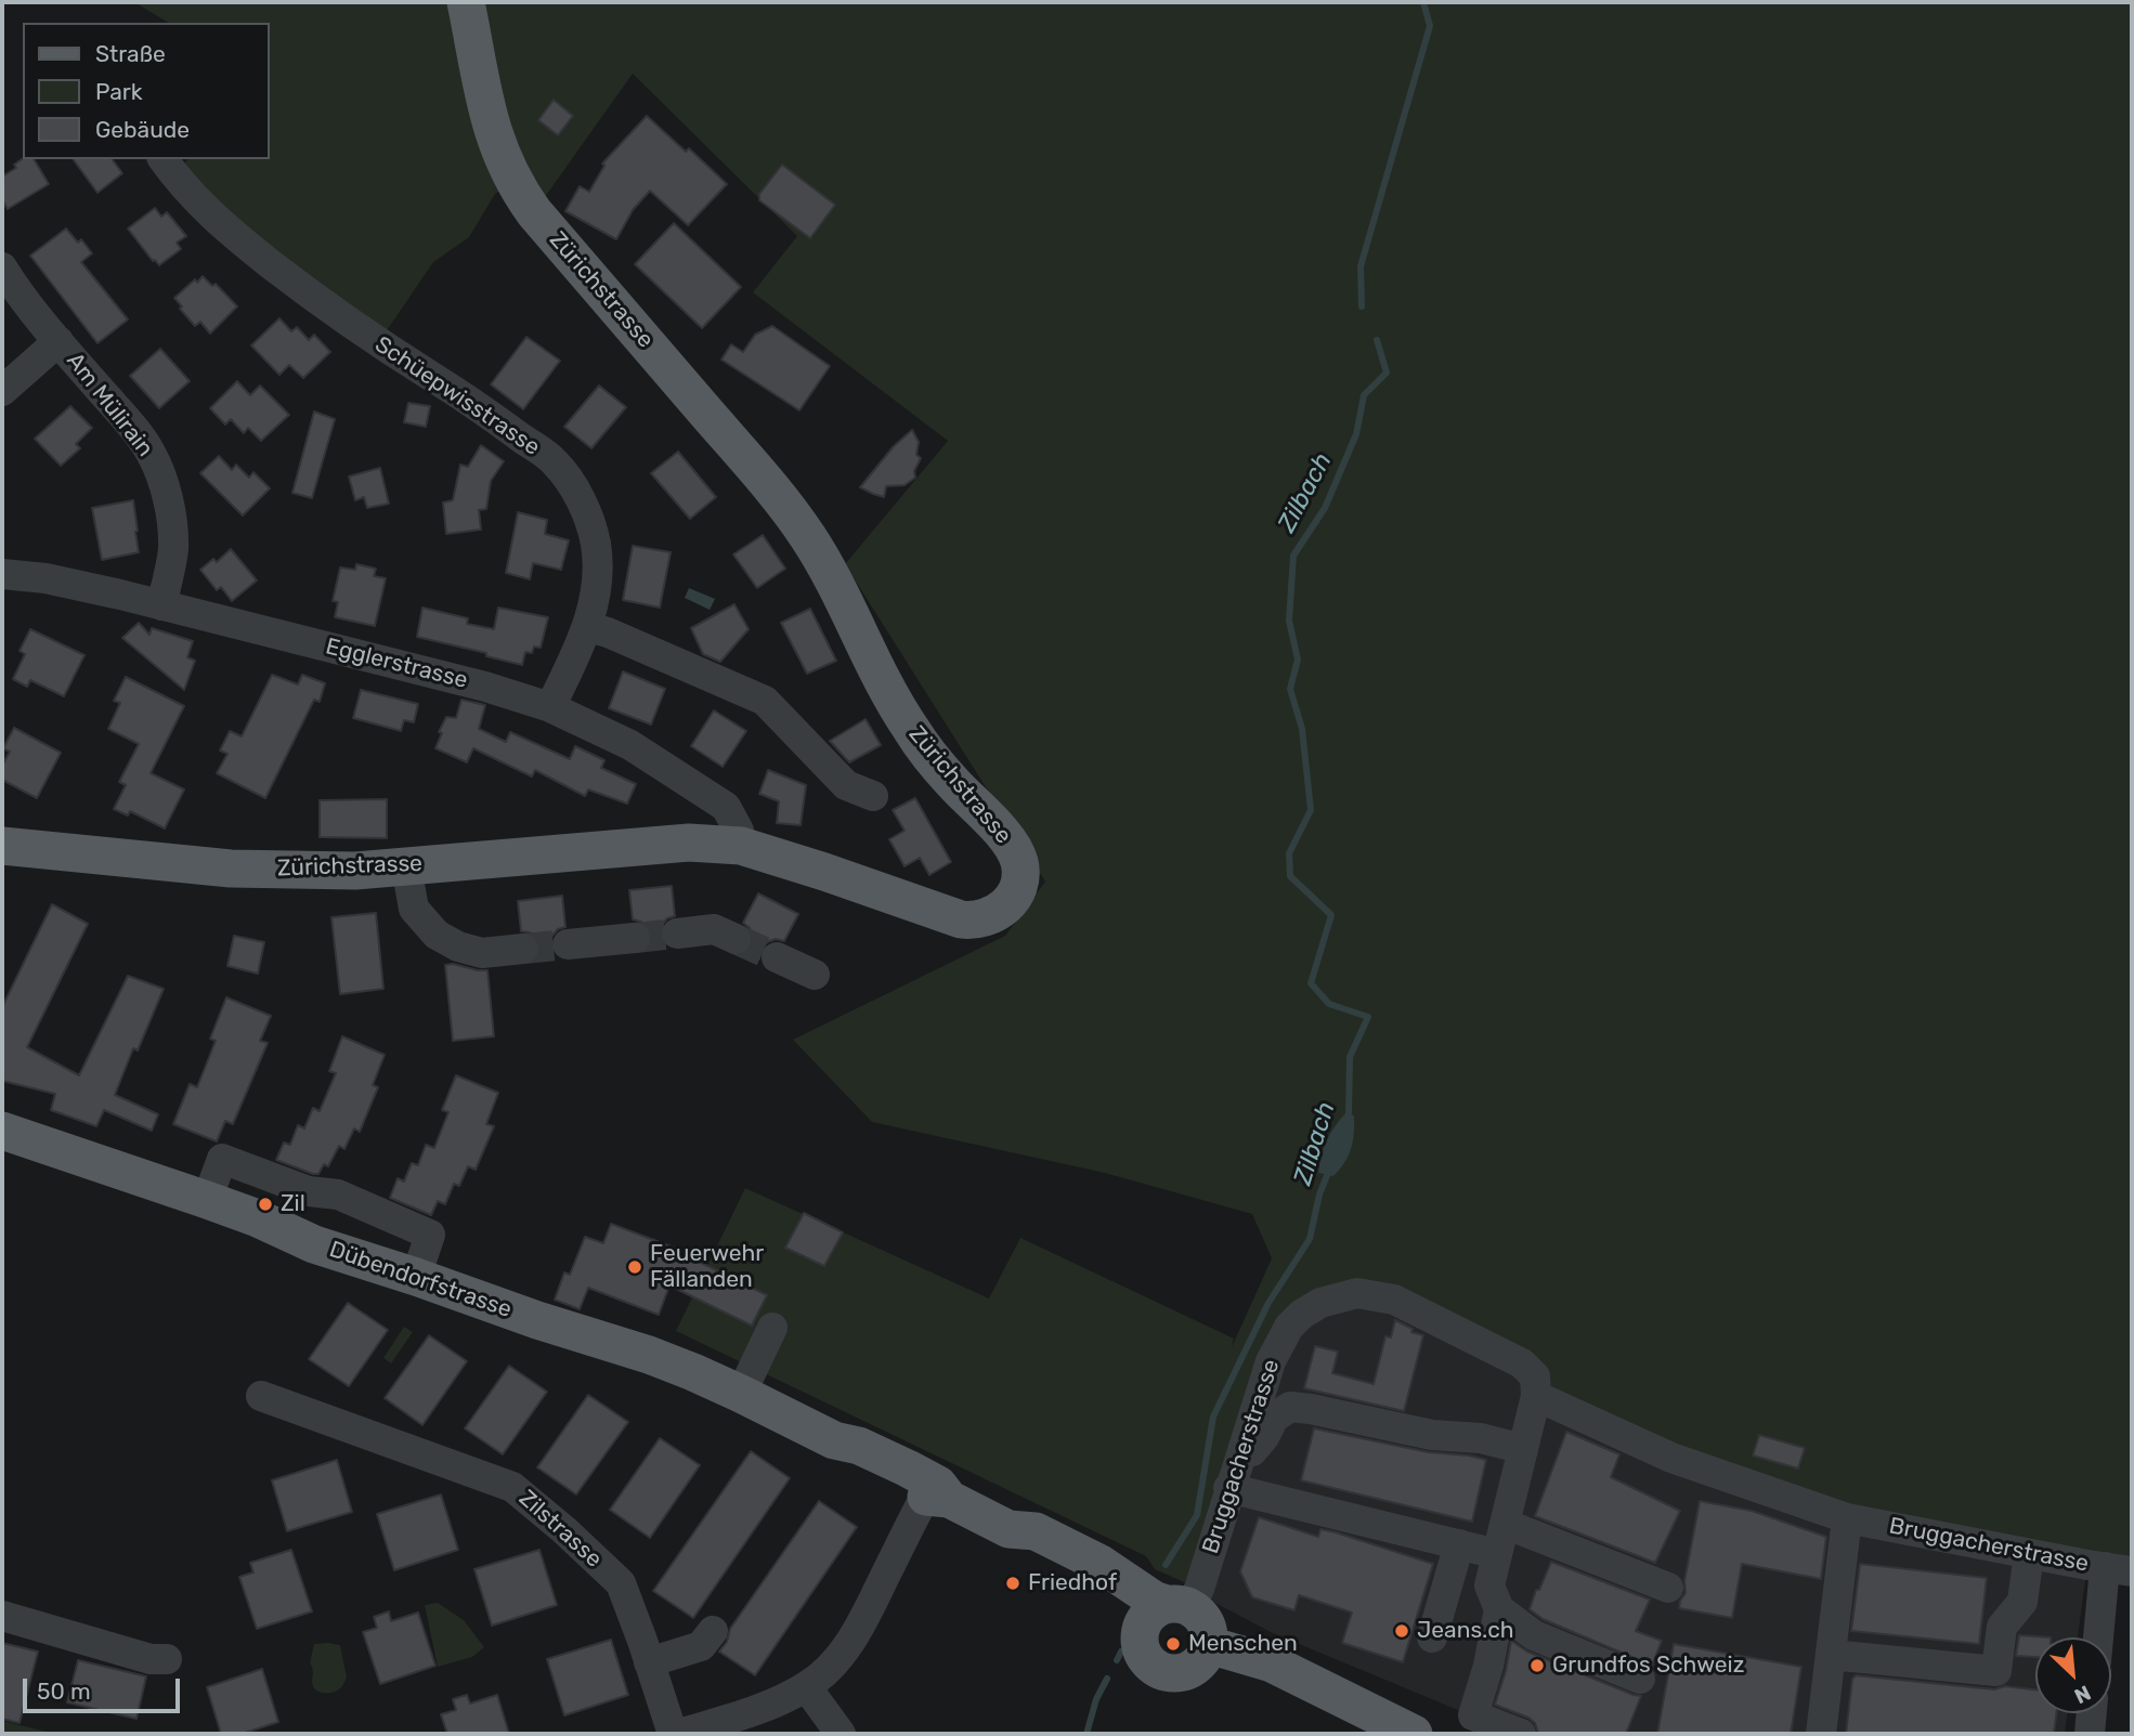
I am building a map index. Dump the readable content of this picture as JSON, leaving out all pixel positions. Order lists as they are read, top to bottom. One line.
{"streets":{"main road":["Zürichstrasse","Dübendorfstrasse"],"street":["Schüepwisstrasse","Am Mülirain","Egglerstrasse","Bruggacherstrasse","Zilstrasse"]},"crossings":[["Zürichstrasse","Egglerstrasse"],["Schüepwisstrasse","Egglerstrasse"],["Am Mülirain","Egglerstrasse"],["Dübendorfstrasse","Bruggacherstrasse"]],"water":["Zilbach"],"places":["Zil","Feuerwehr Fällanden","Friedhof","Jeans.ch","Menschen","Grundfos Schweiz"],"legend":["Straße","Park","Gebäude"],"scale_bar":"50 m","north":"bottom right"}
